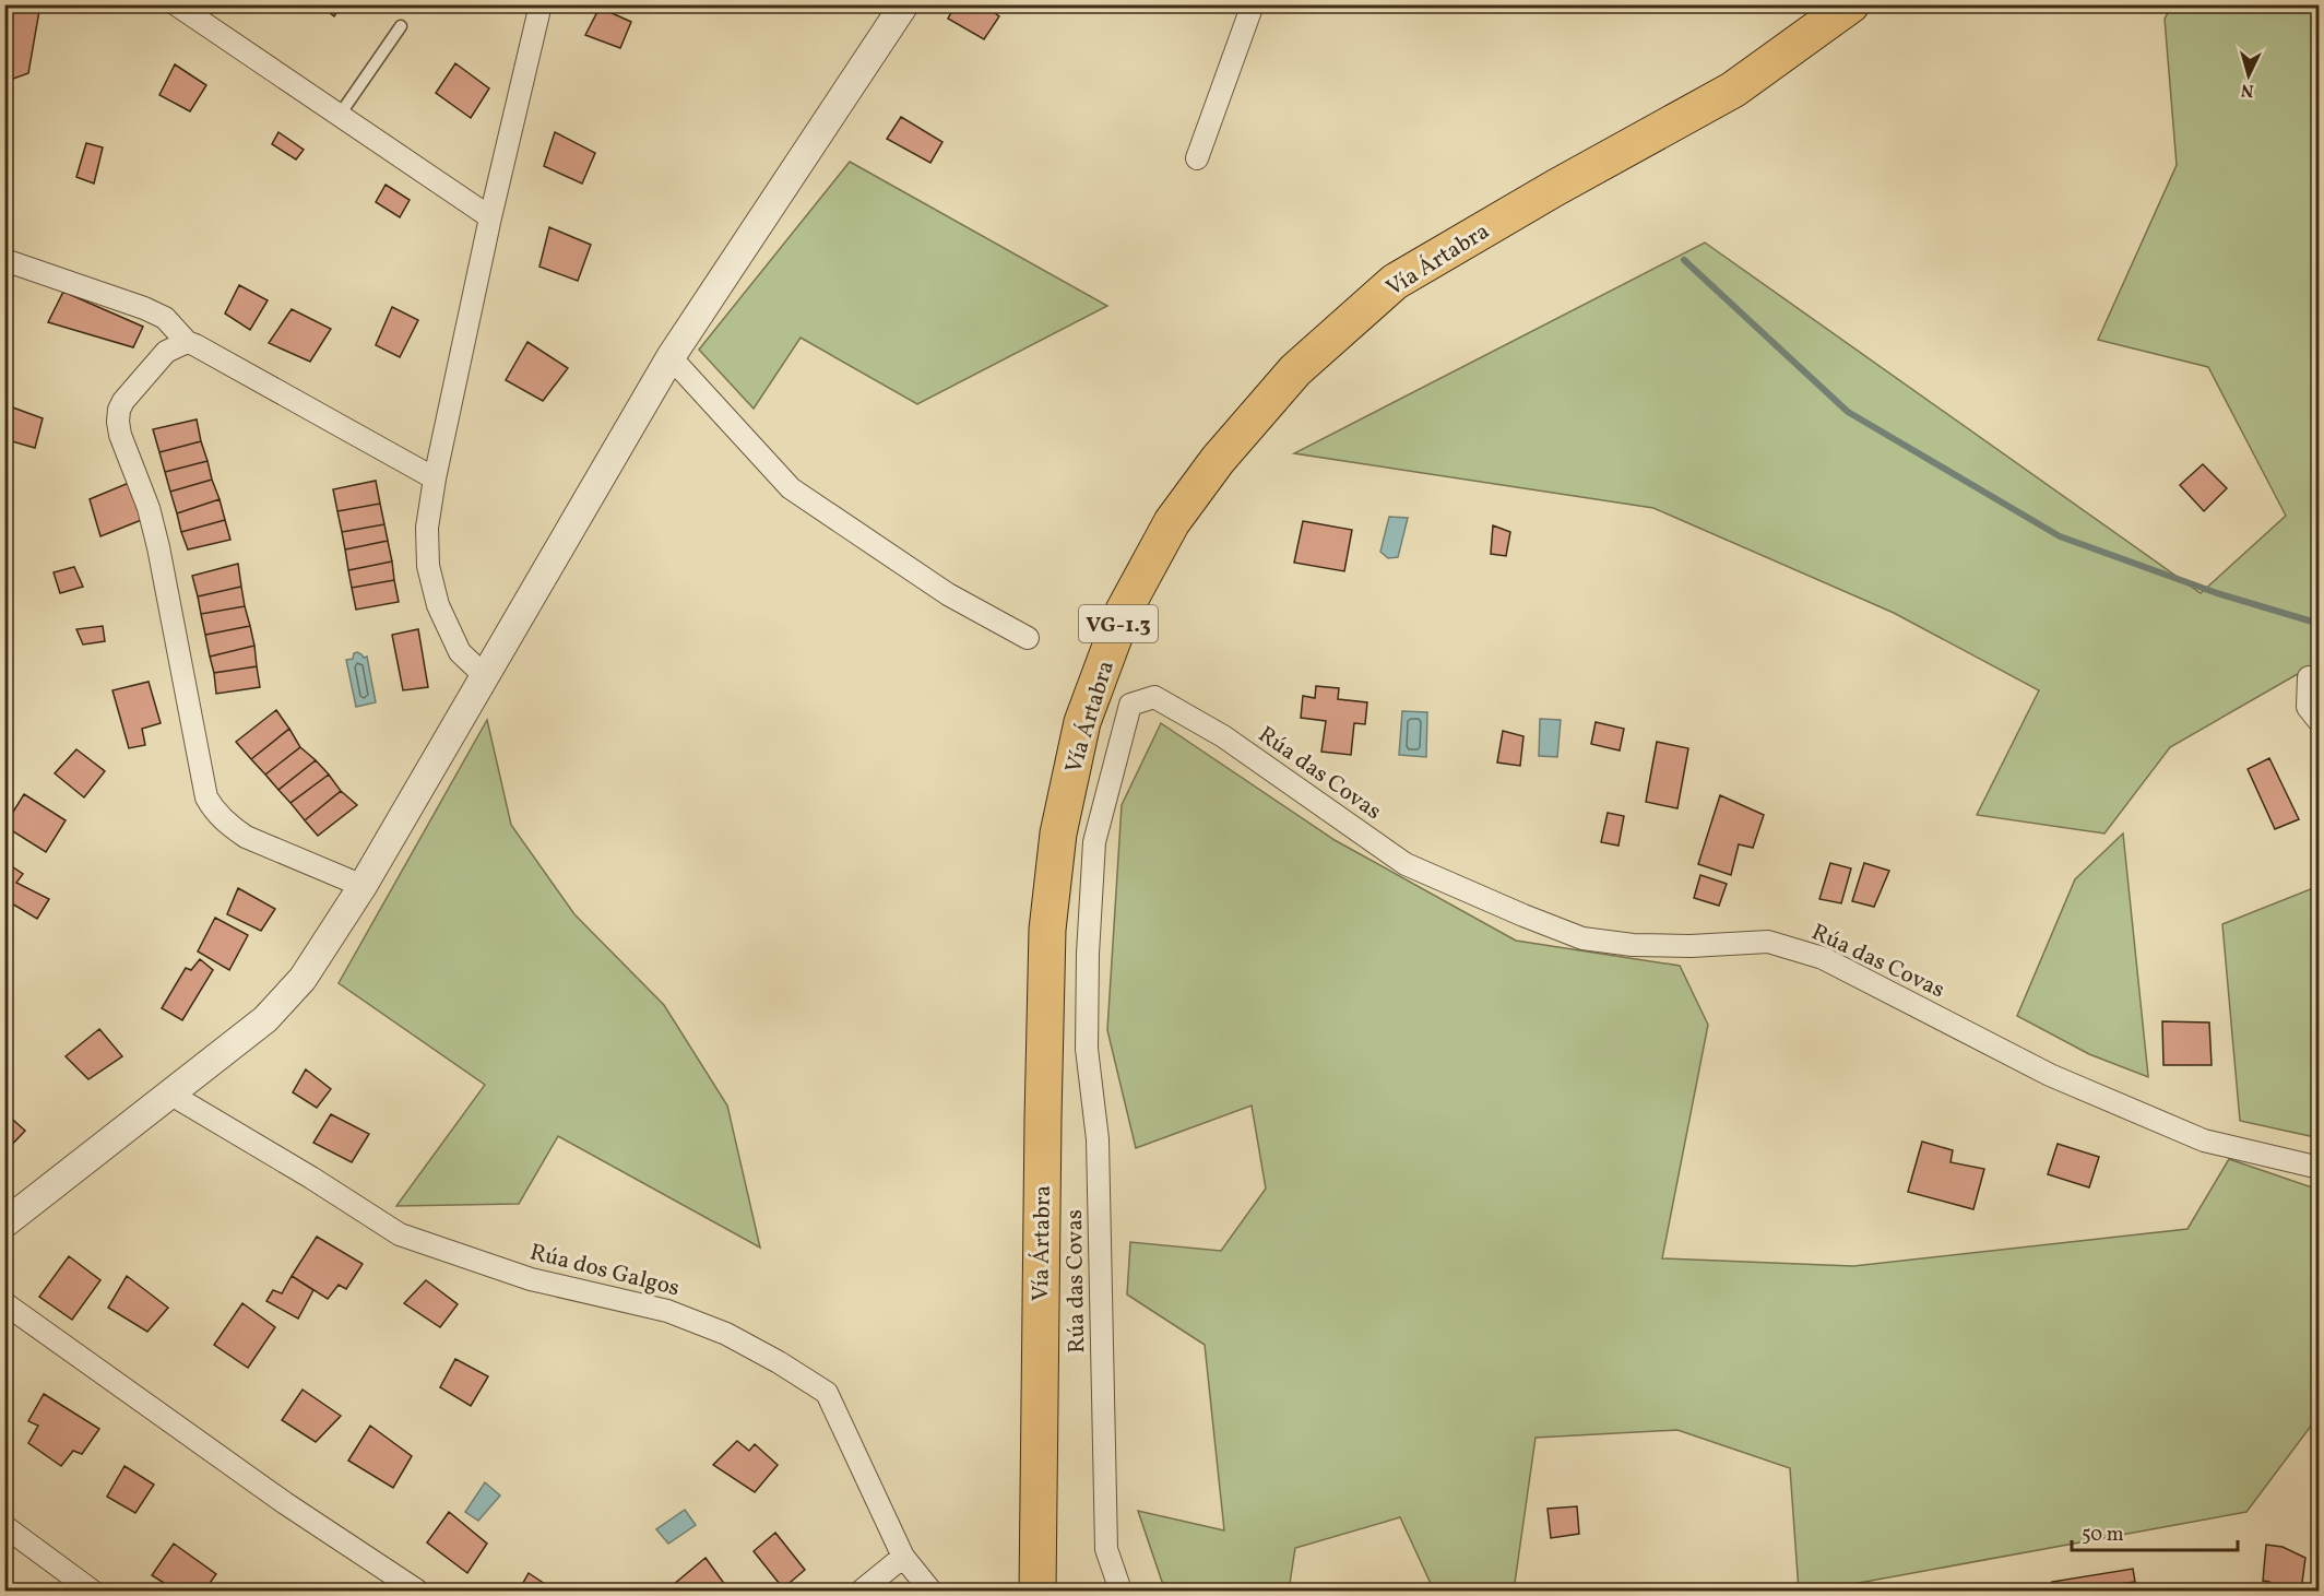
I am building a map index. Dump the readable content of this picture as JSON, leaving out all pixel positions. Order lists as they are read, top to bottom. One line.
{"streets":{"highway":["Vía Ártabra","VG-1.3"],"street":["Rúa das Covas","Rúa dos Galgos"]},"scale_bar":"50 m","north":"bottom"}
